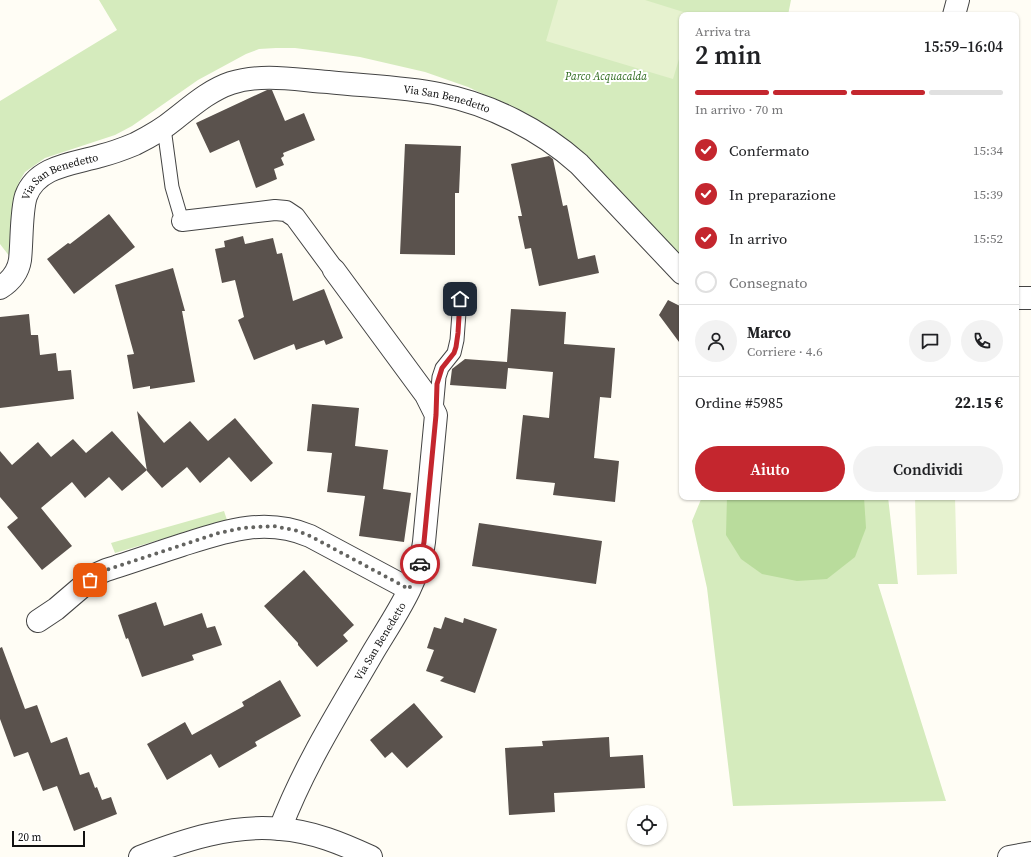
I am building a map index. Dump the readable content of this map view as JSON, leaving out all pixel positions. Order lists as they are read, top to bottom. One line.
{"streets":{"street":["Via San Benedetto"]},"parks":["Parco Acquacalda"],"scale_bar":"20 m","page":{"heading":["2 min","Arriva tra","15:59–16:04"],"panel":["Marco","Corriere · 4.6","Ordine #5985","22.15 €"],"bar":"In arrivo · 70 m","list":[["Confermato","15:34"],["In preparazione","15:39"],["In arrivo","15:52"],"Consegnato"],"buttons":["Aiuto","Condividi"],"scale":"20 m"}}
